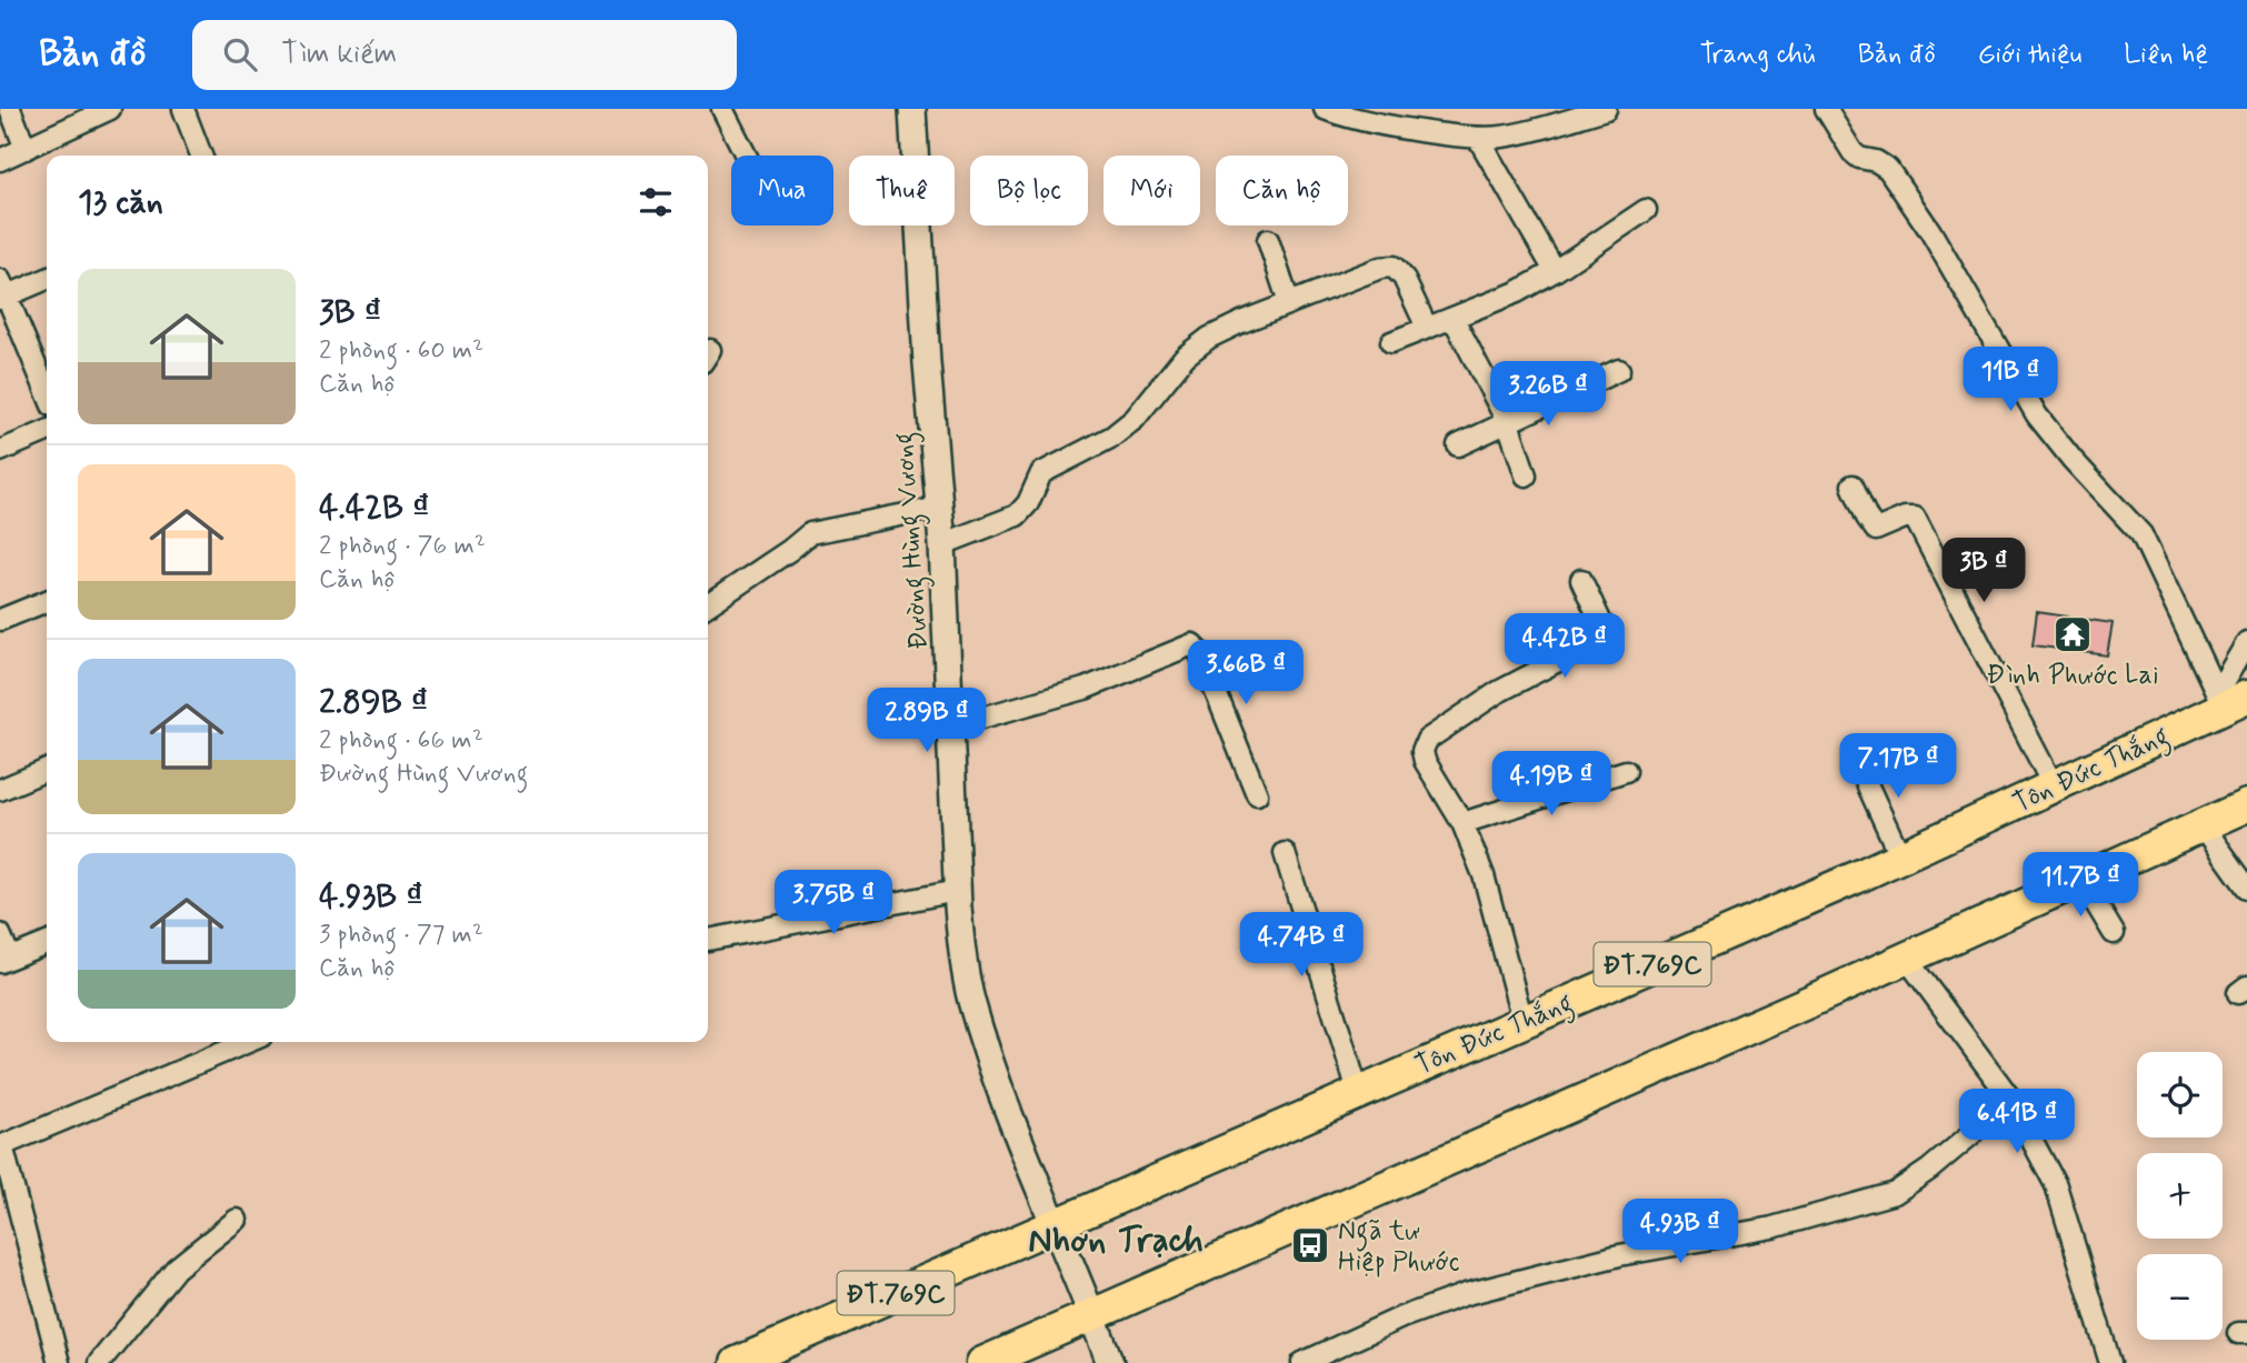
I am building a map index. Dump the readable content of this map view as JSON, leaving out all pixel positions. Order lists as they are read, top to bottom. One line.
{"streets":{"main road":["Tôn Đức Thắng","ĐT.769C"],"street":["Đường Hùng Vương"]},"crossings":[["Đường Hùng Vương","Tôn Đức Thắng"]],"districts":["Nhơn Trạch"],"places":{"temple":["Đình Phước Lai"],"bus stop":["Ngã tư Hiệp Phước"]},"page":{"header":"Bản đồ","search":"Tìm kiếm","nav":["Trang chủ","Bản đồ","Giới thiệu","Liên hệ"],"chip":["Mua","Thuê","Bộ lọc","Mới","Căn hộ"],"heading":"13 căn","list":[{"name":"3B ₫","note":"2 phòng · 60 m² · Căn hộ"},{"name":"4.42B ₫","note":"2 phòng · 76 m² · Căn hộ"},{"name":"2.89B ₫","note":"2 phòng · 66 m² · Đường Hùng Vương"},{"name":"4.93B ₫","note":"3 phòng · 77 m² · Căn hộ"}],"price":["11B ₫","3.26B ₫","3B ₫","4.42B ₫","3.66B ₫","2.89B ₫","7.17B ₫","4.19B ₫","11.7B ₫","3.75B ₫","4.74B ₫","6.41B ₫","4.93B ₫"],"map_buttons":["+","−"]}}
